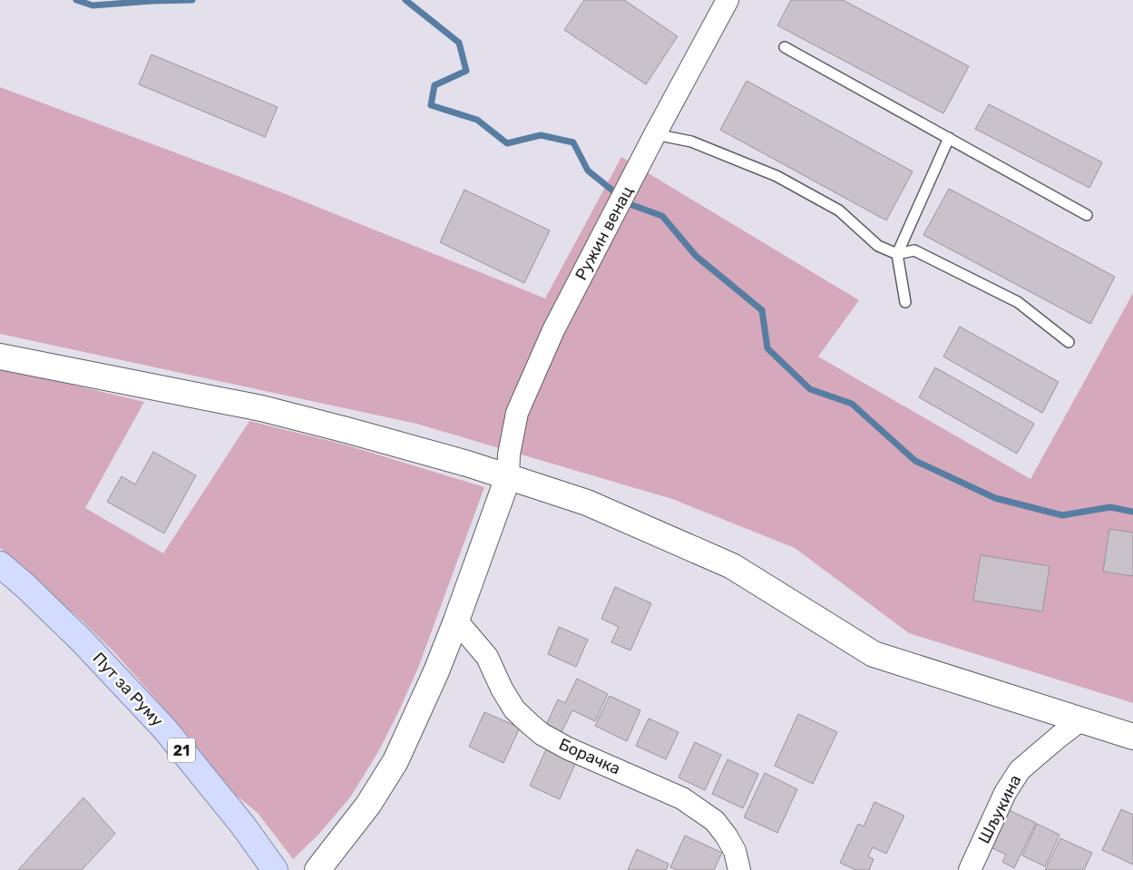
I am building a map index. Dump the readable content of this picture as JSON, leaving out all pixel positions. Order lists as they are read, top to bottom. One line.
{"streets":{"main road":["Пут за Руму","21"],"street":["Ружин венац","Борачка","Шљукина"]}}
